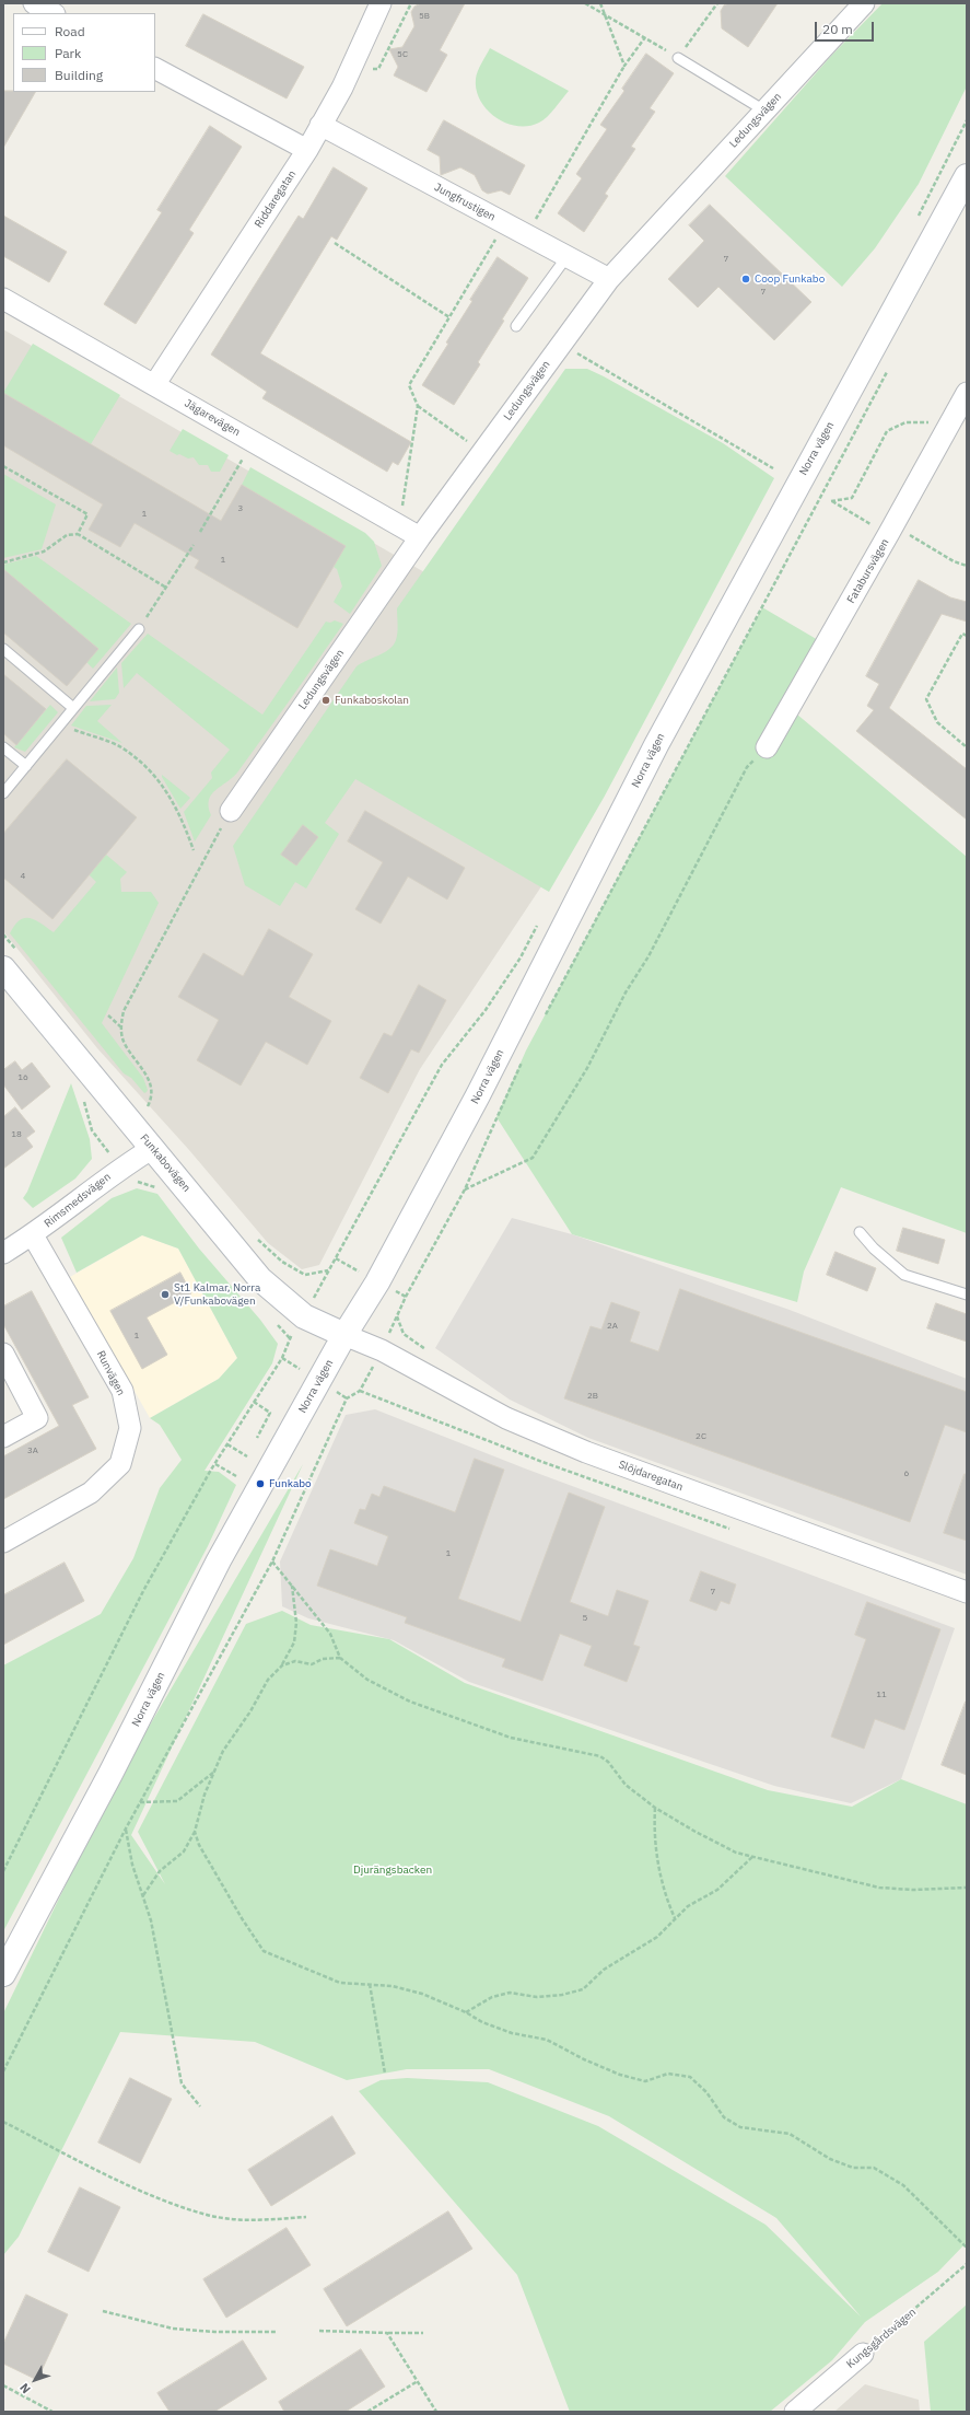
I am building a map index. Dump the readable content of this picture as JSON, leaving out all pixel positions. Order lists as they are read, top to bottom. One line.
{"streets":{"main road":["Norra vägen","Funkabovägen"],"street":["Ledungsvägen","Riddaregatan","Jungfrustigen","Jägarevägen","Fatabursvägen","Rimsmedsvägen","Runvägen","Slöjdaregatan","Kungsgårdsvägen"]},"crossings":[["Ledungsvägen","Jungfrustigen"],["Ledungsvägen","Jägarevägen"],["Riddaregatan","Jungfrustigen"],["Riddaregatan","Jägarevägen"],["Norra vägen","Funkabovägen"],["Norra vägen","Slöjdaregatan"],["Funkabovägen","Rimsmedsvägen"],["Funkabovägen","Slöjdaregatan"],["Rimsmedsvägen","Runvägen"]],"parks":["Djurängsbacken"],"places":["Coop Funkabo","Funkaboskolan","St1 Kalmar, Norra V/Funkabovägen","Funkabo"],"house_numbers":["5B","5C","7","7","3","1","1","4","16","18","2A","1","2B","2C","3A","6","1","7","5","11"],"legend":["Road","Park","Building"],"scale_bar":"20 m","north":"bottom left"}
